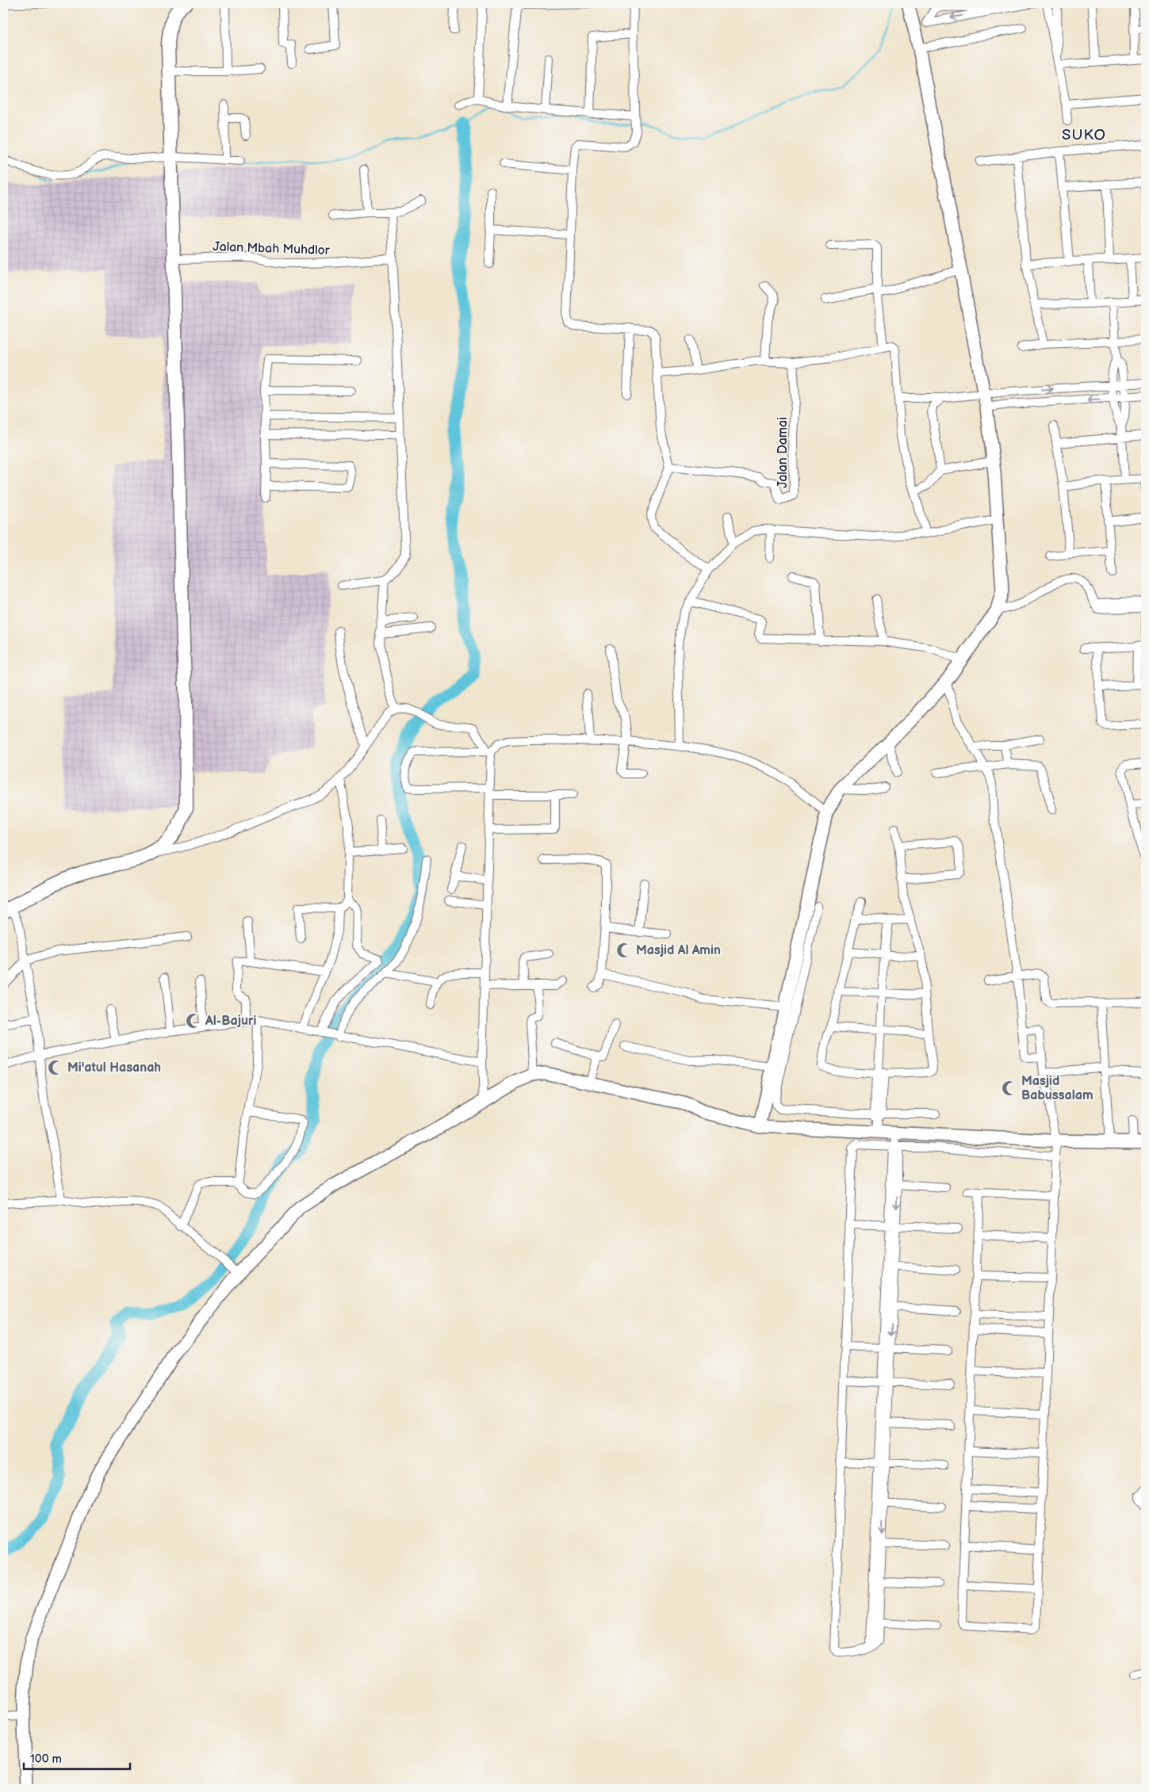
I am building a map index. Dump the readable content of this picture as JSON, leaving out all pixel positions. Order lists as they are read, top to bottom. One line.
{"streets":{"street":["Jalan Mbah Muhdlor","Jalan Damai"]},"districts":["SUKO"],"places":{"mosque":["Masjid Al Amin","Al-Bajuri","Mi'atul Hasanah","Masjid Babussalam"]},"scale_bar":"100 m"}
